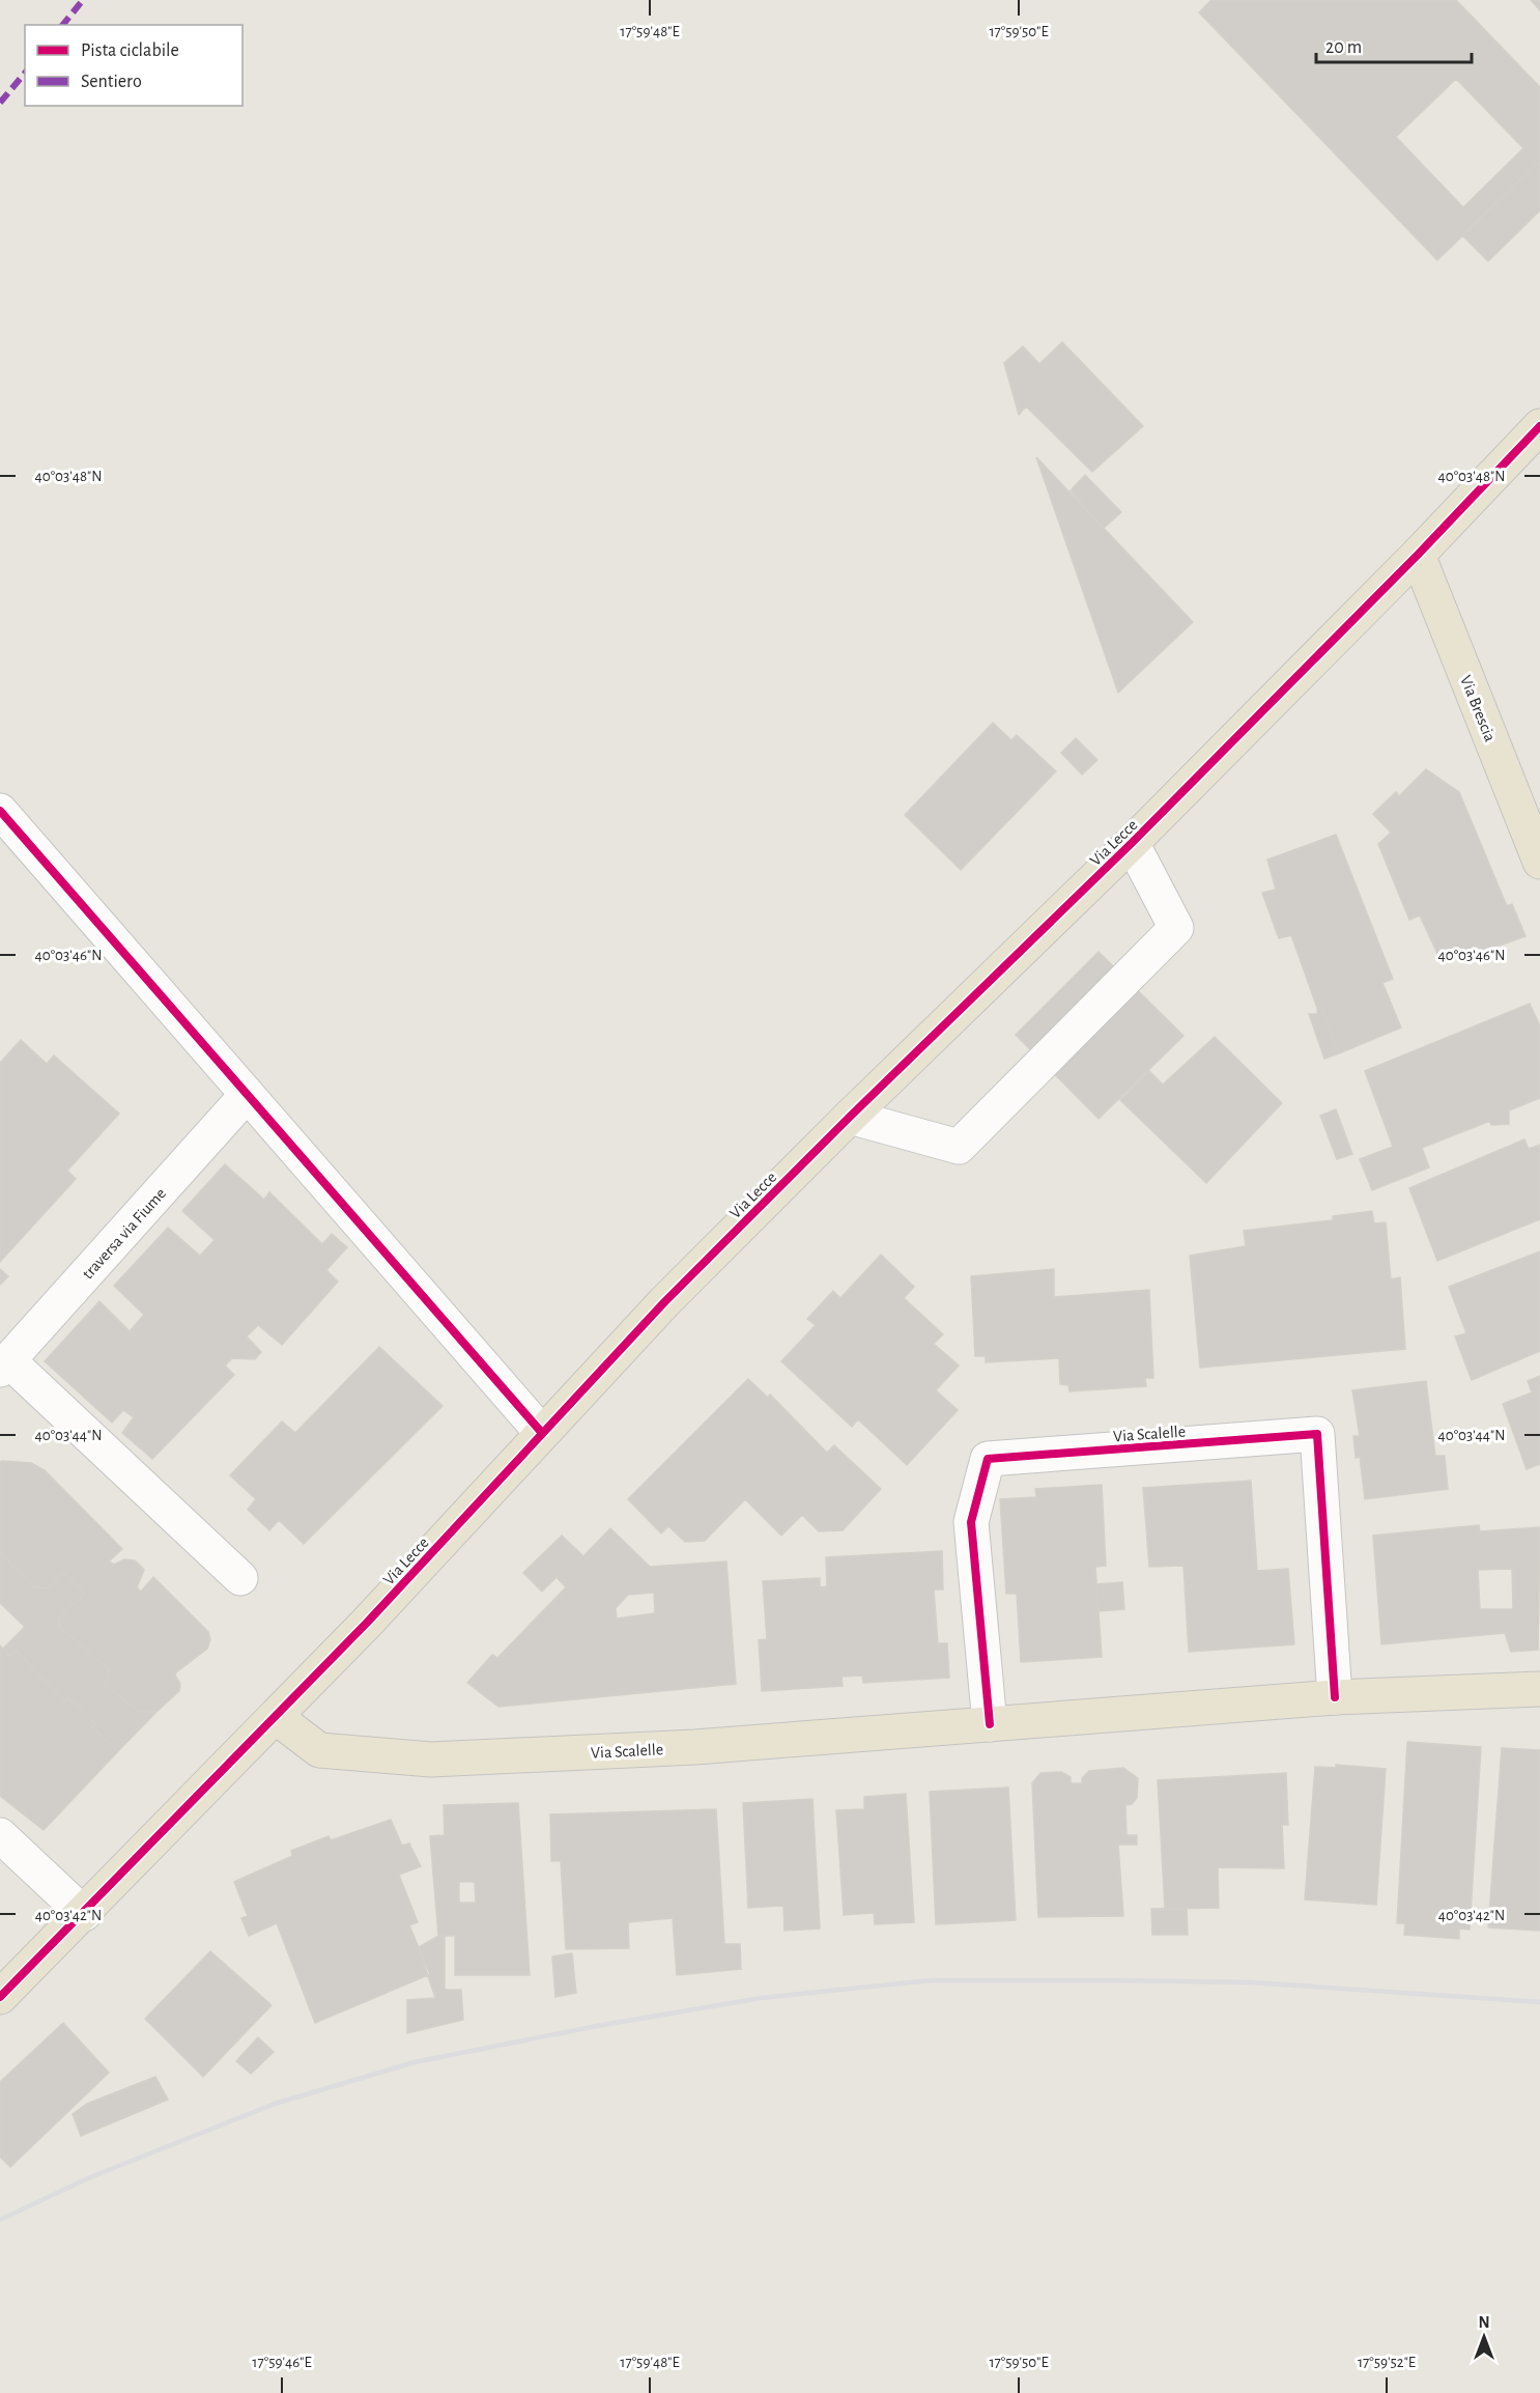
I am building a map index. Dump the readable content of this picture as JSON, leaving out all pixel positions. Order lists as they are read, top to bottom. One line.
{"streets":{"main road":["Via Brescia","Via Lecce","Via Scalelle"],"street":["traversa via Fiume"]},"crossings":[["Via Brescia","Via Lecce"],["Via Lecce","Via Scalelle"]],"legend":["Pista ciclabile","Sentiero"],"scale_bar":"20 m","north":"top","coordinates":["17°59'48\"E","17°59'50\"E","40°03'48\"N","40°03'46\"N","40°03'44\"N","40°03'42\"N","17°59'46\"E","17°59'52\"E"]}
